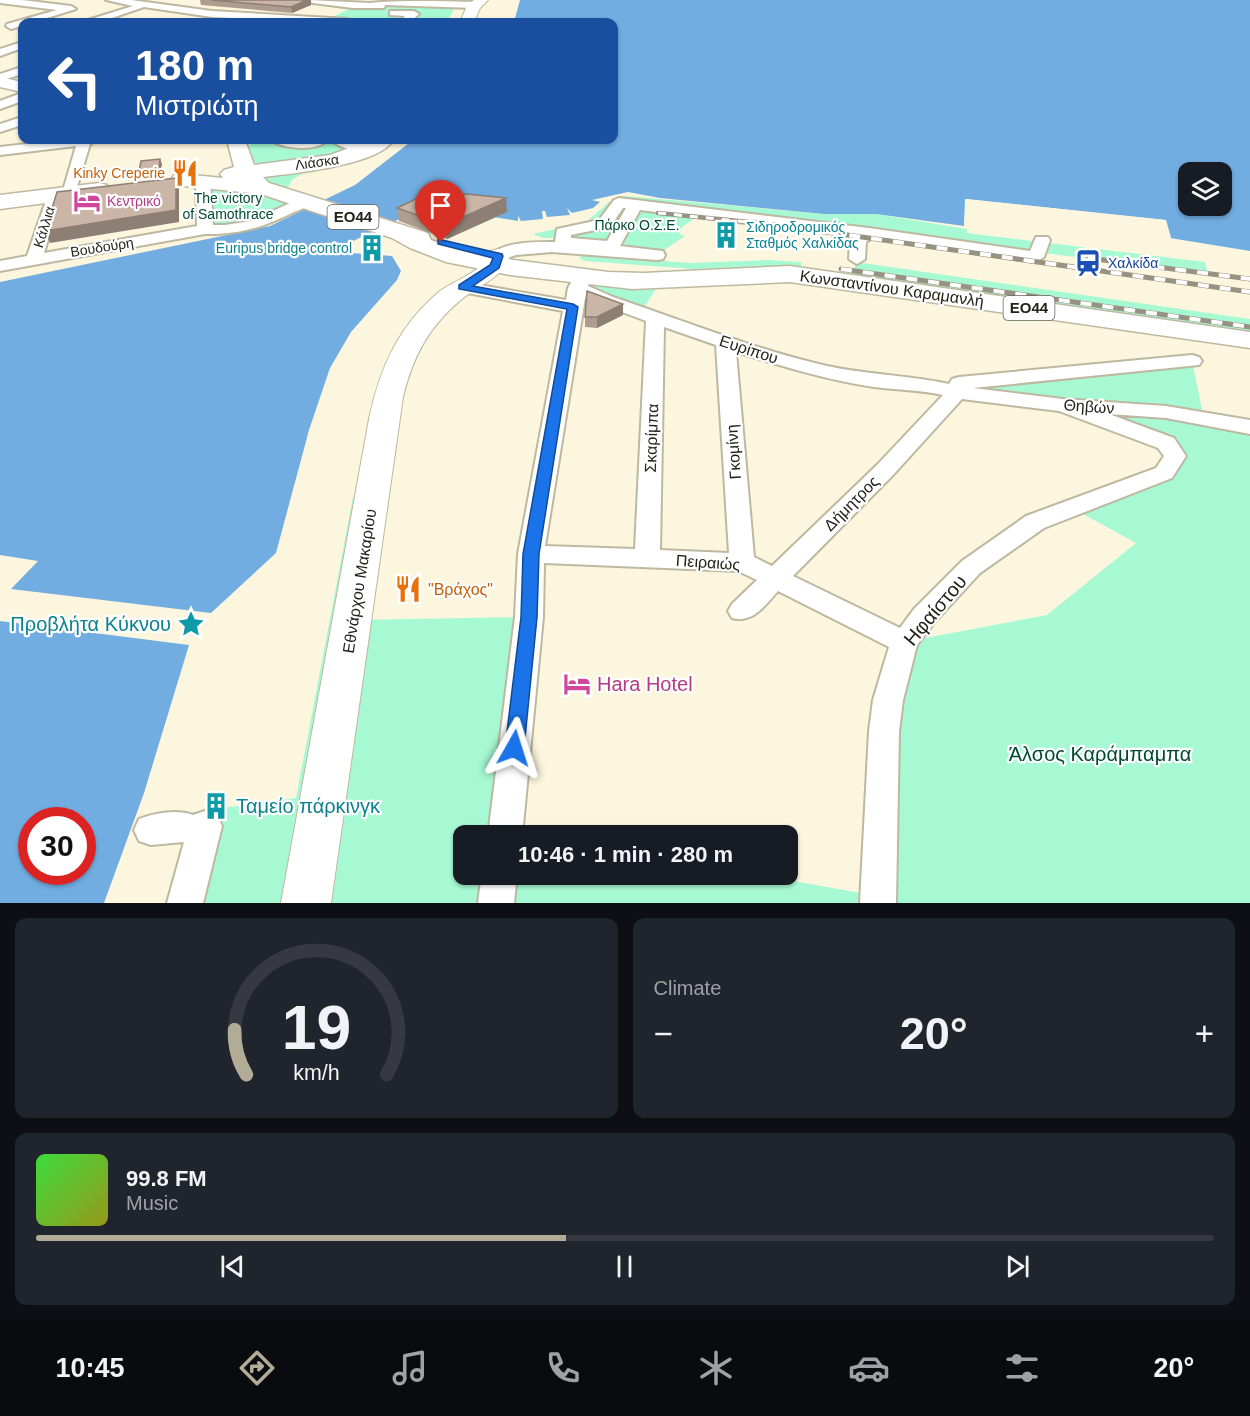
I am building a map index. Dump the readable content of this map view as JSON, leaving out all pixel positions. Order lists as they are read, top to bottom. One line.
{"streets":{"main road":["Λιάσκα","ΕΟ44","Κωνσταντίνου Καραμανλή"],"street":["Κάλλια","Βουδούρη","Ευρίπου","Θηβών","Σκαρίμπα","Γκομίνη","Δήμητρος","Πειραιώς","Εθνάρχου Μακαρίου","Ηφαίστου"]},"crossings":[["Λιάσκα","ΕΟ44"],["ΕΟ44","Βουδούρη"],["ΕΟ44","Κωνσταντίνου Καραμανλή"],["Κάλλια","Βουδούρη"],["Βουδούρη","Κωνσταντίνου Καραμανλή"],["Κωνσταντίνου Καραμανλή","Ευρίπου"],["Κωνσταντίνου Καραμανλή","Εθνάρχου Μακαρίου"],["Ευρίπου","Θηβών"],["Ευρίπου","Σκαρίμπα"],["Ευρίπου","Γκομίνη"],["Ευρίπου","Εθνάρχου Μακαρίου"],["Θηβών","Δήμητρος"],["Θηβών","Ηφαίστου"],["Σκαρίμπα","Πειραιώς"],["Γκομίνη","Πειραιώς"],["Δήμητρος","Πειραιώς"],["Πειραιώς","Ηφαίστου"]],"parks":["The victory of Samothrace","Πάρκο Ο.Σ.Ε.","Άλσος Καράμπαμπα"],"places":{"restaurant":["Kinky Creperie","\"Βράχος\""],"hotel":["Κεντρικό","Hara Hotel"],"building":["Σιδηροδρομικός Σταθμός Χαλκίδας","Euripus bridge control","Ταμείο πάρκινγκ"],"station":["Χαλκίδα"],"place":["Προβλήτα Κύκνου"]},"page":{"turn":["180 m","Μιστριώτη"],"limit":"30","trip":"10:46 · 1 min · 280 m","tile":"Climate","heat":["−","20°","+"],"song":["99.8 FM","Music"],"tabs":["10:45","20°"],"gauge":["19","km/h"]}}
